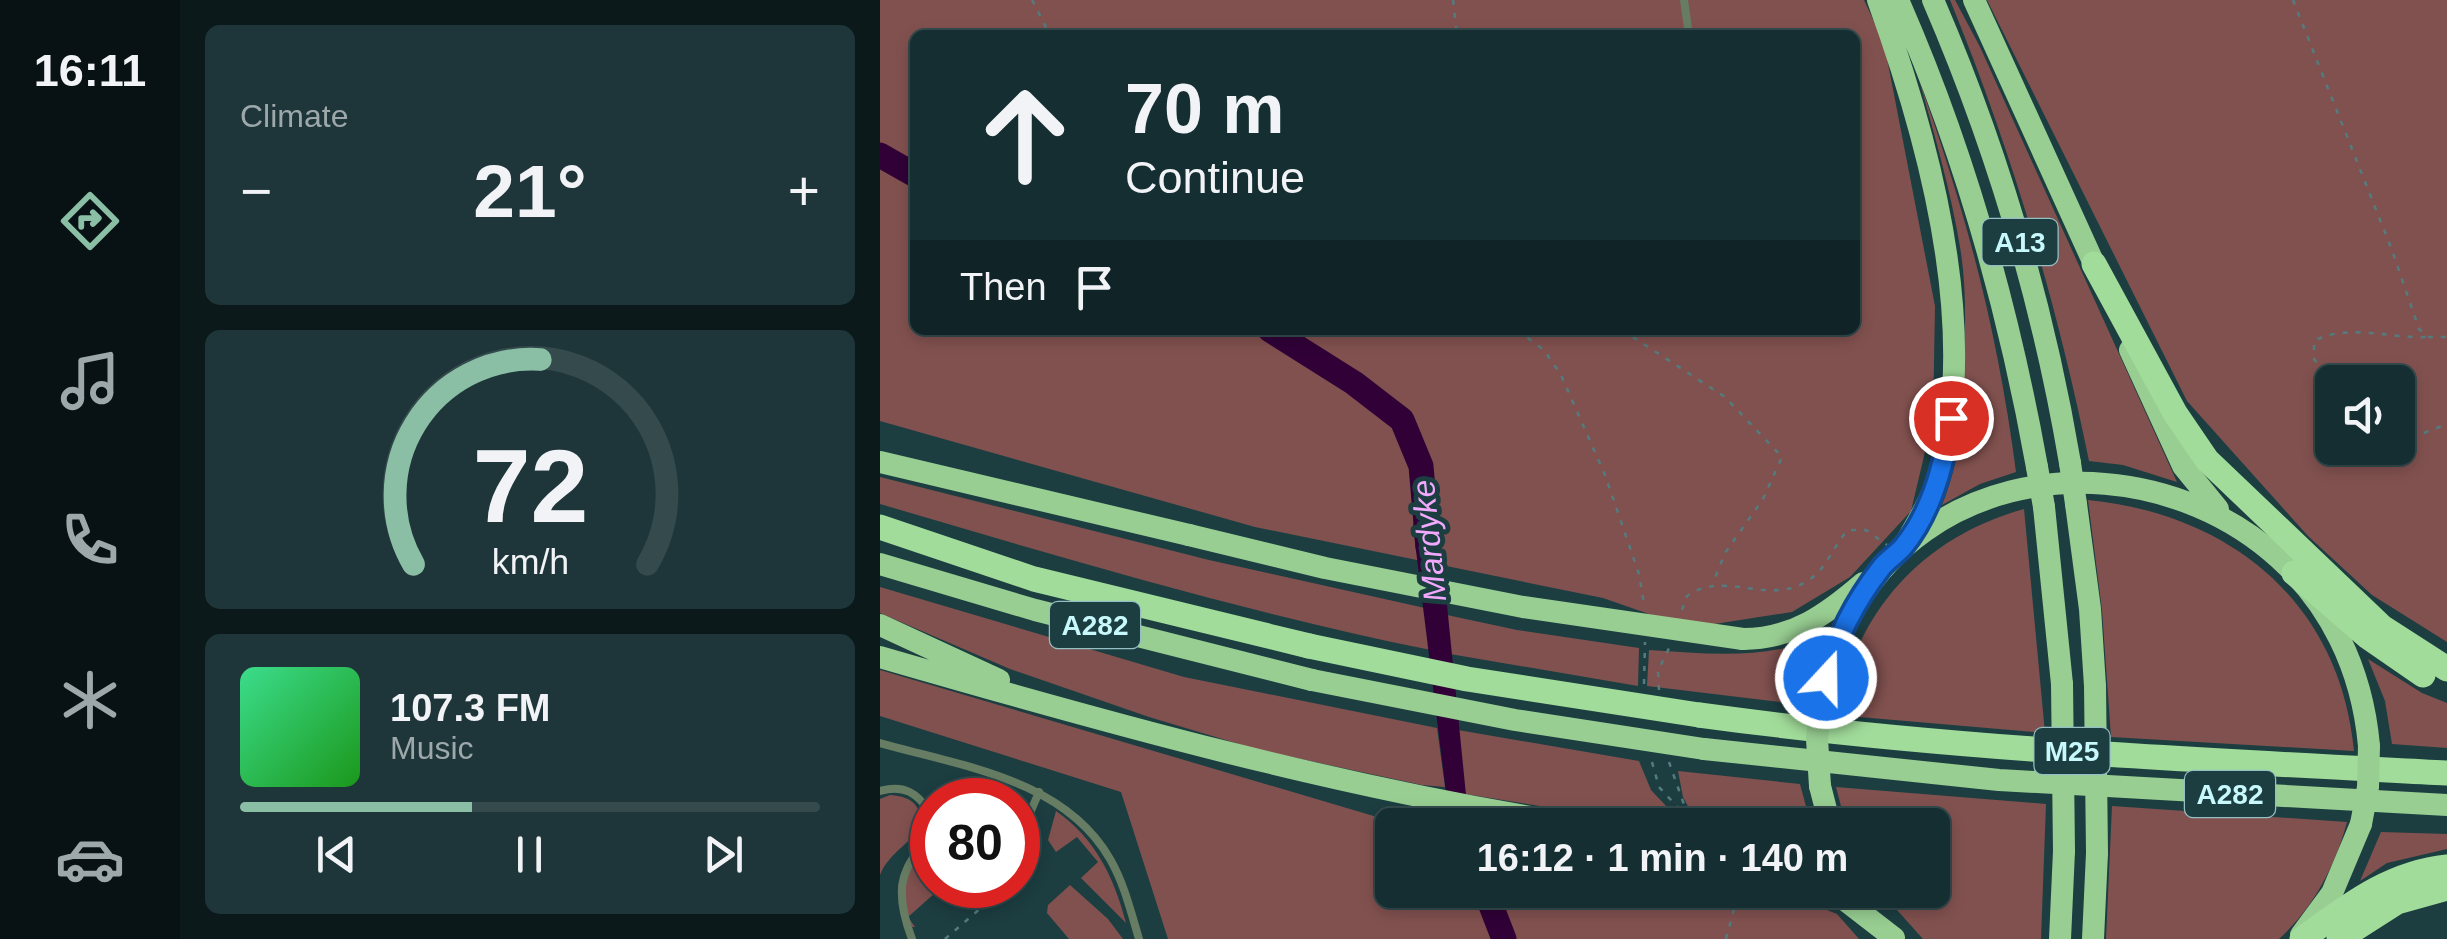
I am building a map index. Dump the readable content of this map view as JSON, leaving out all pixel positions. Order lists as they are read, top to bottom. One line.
{"streets":{"highway":["A13","A282","M25"]},"water":["Mardyke"],"page":{"tabs":"16:11","tile":"Climate","turn":["70 m","Continue"],"heat":["−","21°","+"],"then":"Then","song":["107.3 FM","Music"],"limit":"80","trip":"16:12 · 1 min · 140 m","gauge":["72","km/h"]}}
